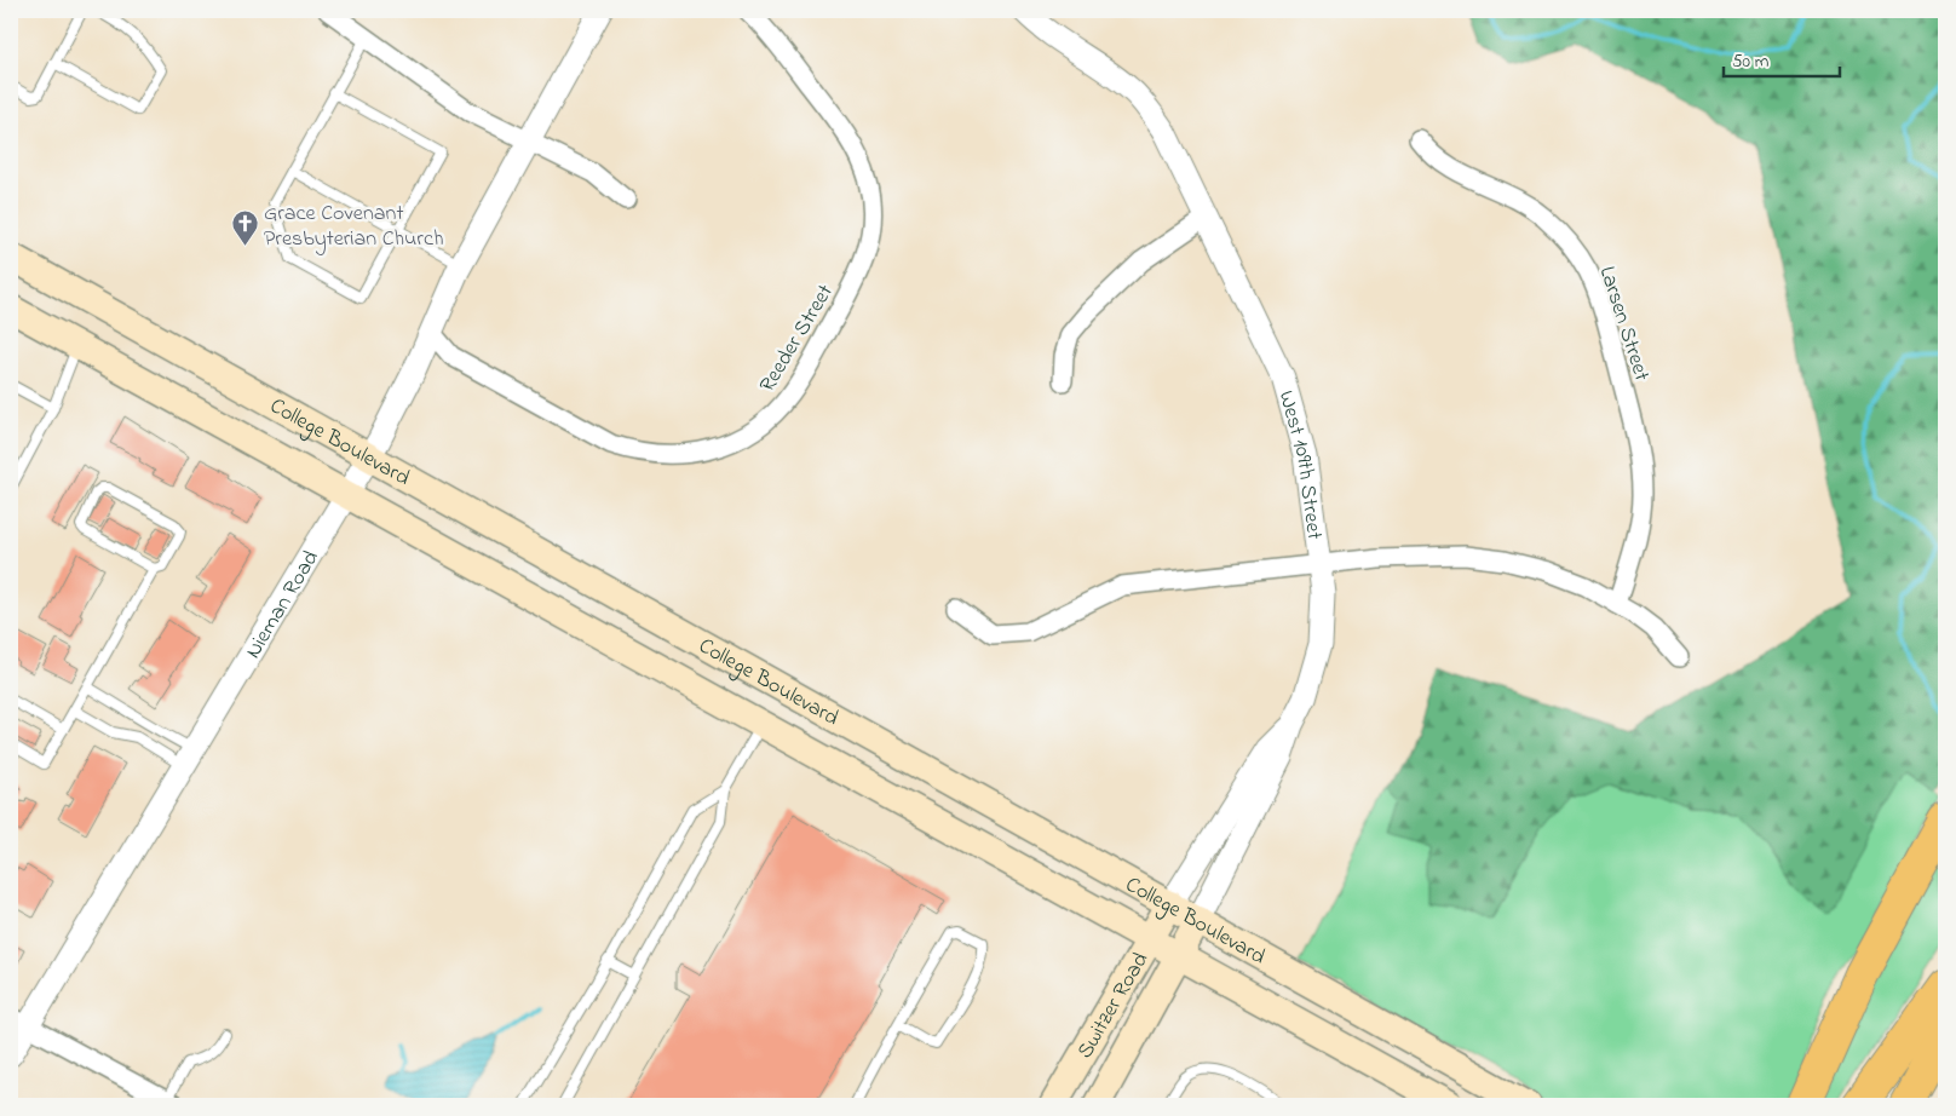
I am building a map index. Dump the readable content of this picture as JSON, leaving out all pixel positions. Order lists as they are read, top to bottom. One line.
{"streets":{"main road":["College Boulevard","Switzer Road"],"street":["Larsen Street","Reeder Street","West 109th Street","Nieman Road"]},"crossings":[["Reeder Street","Nieman Road"],["College Boulevard","West 109th Street"],["College Boulevard","Nieman Road"],["College Boulevard","Switzer Road"],["West 109th Street","Switzer Road"]],"places":{"church":["Grace Covenant Presbyterian Church"]},"scale_bar":"50 m"}
